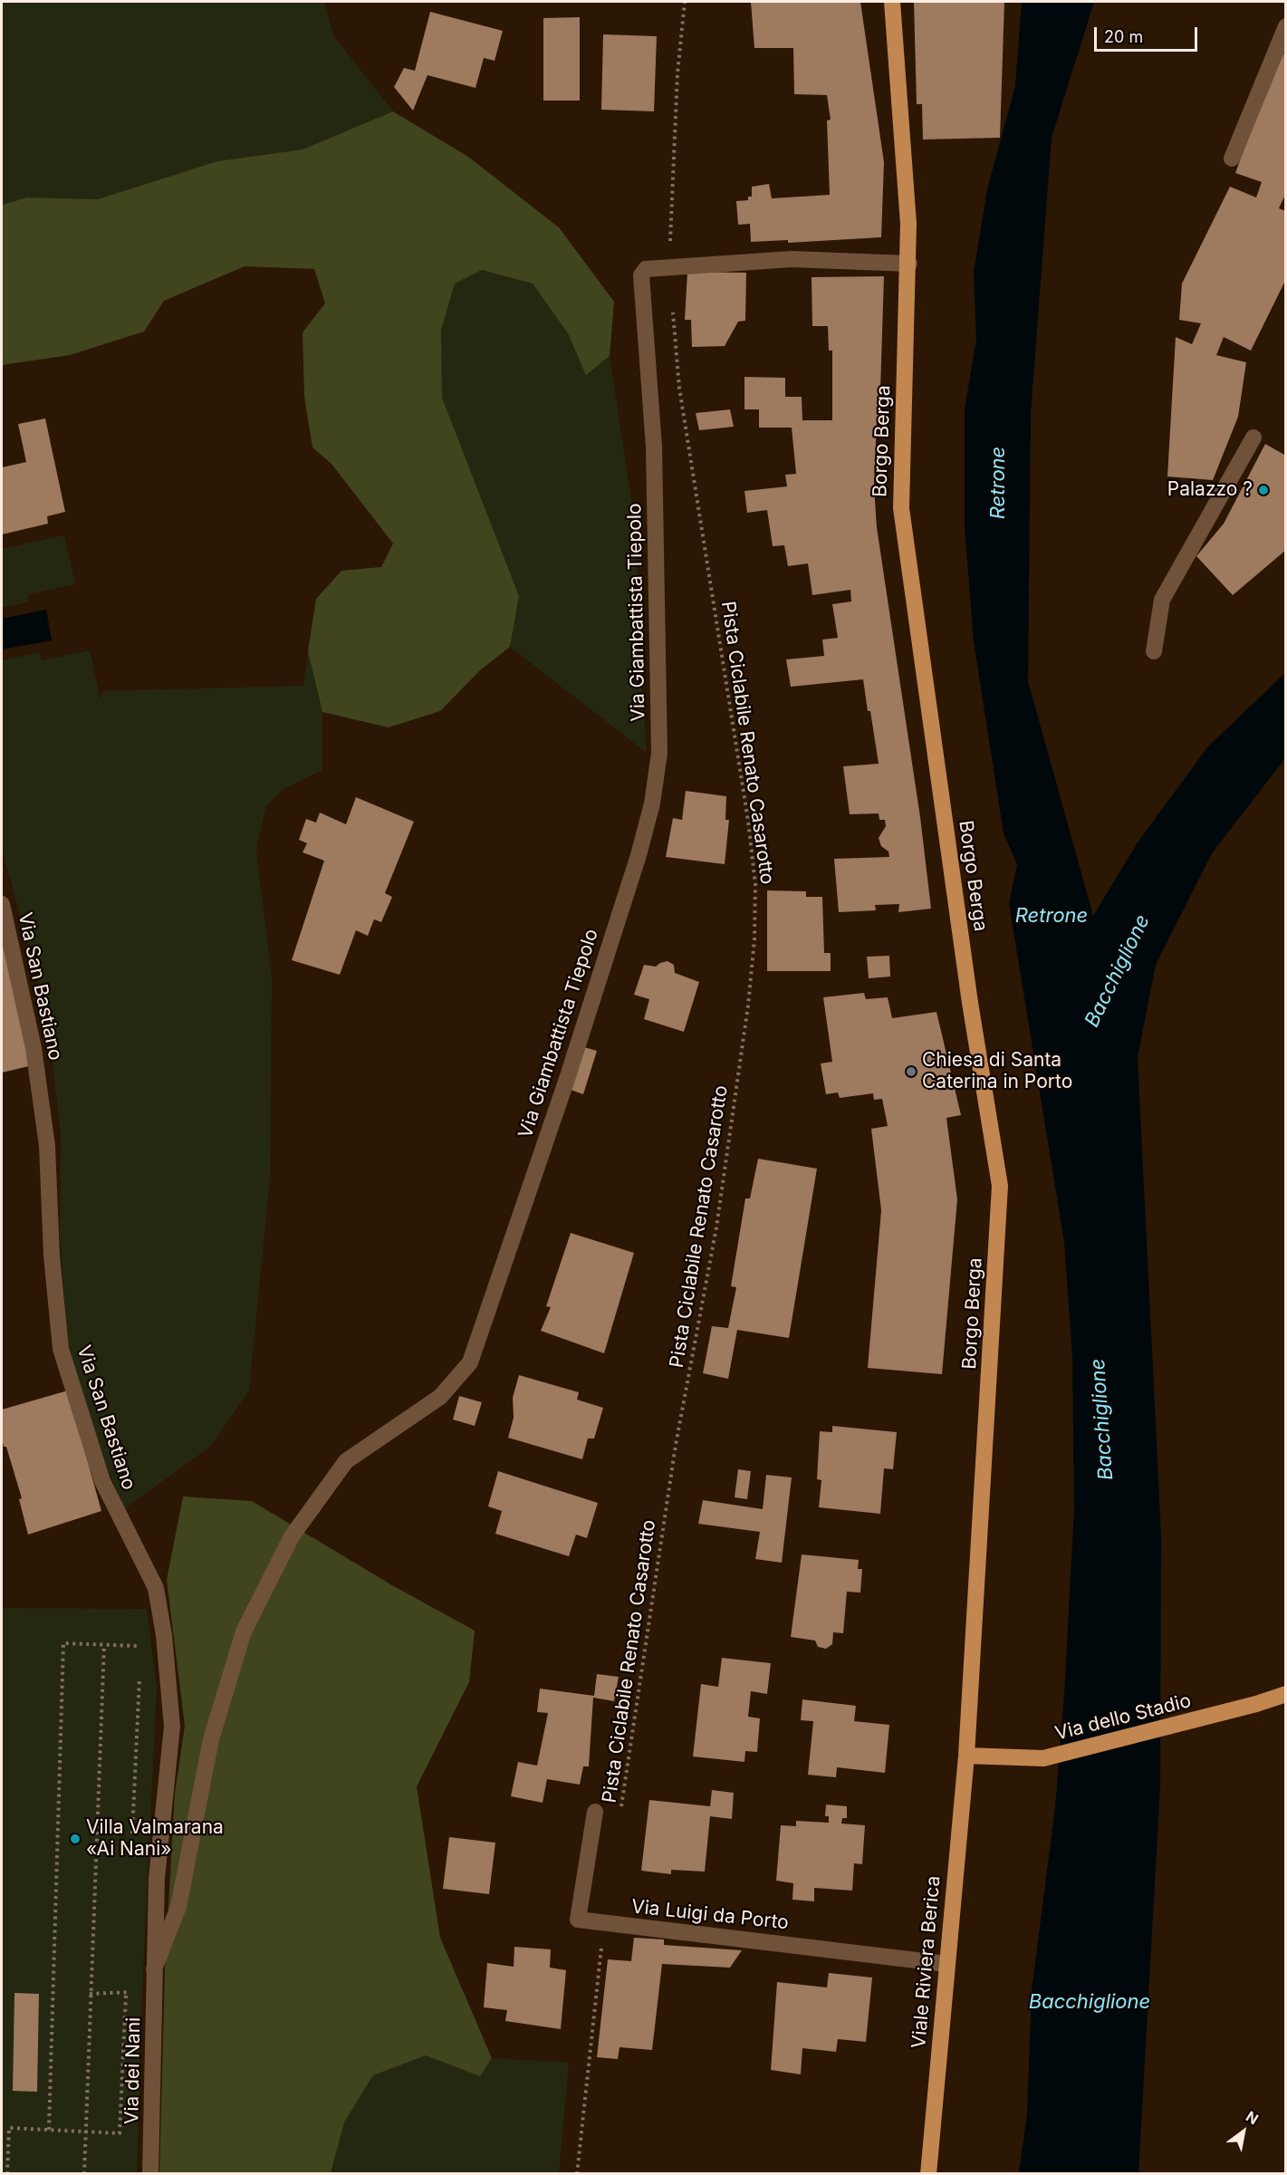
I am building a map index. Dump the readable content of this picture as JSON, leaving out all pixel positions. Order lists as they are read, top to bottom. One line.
{"streets":{"main road":["Borgo Berga","Via dello Stadio","Viale Riviera Berica"],"street":["Via Giambattista Tiepolo","Via San Bastiano","Via Luigi da Porto","Via dei Nani"],"path":["Pista Ciclabile Renato Casarotto"]},"crossings":[["Borgo Berga","Via Giambattista Tiepolo"],["Borgo Berga","Via dello Stadio"],["Borgo Berga","Viale Riviera Berica"],["Via Giambattista Tiepolo","Via San Bastiano"],["Via Giambattista Tiepolo","Via dei Nani"],["Via San Bastiano","Via dei Nani"],["Via dello Stadio","Viale Riviera Berica"],["Via Luigi da Porto","Viale Riviera Berica"]],"water":["Retrone","Bacchiglione"],"places":["Palazzo ?","Chiesa di Santa Caterina in Porto","Villa Valmarana «Ai Nani»"],"scale_bar":"20 m","north":"top right"}
